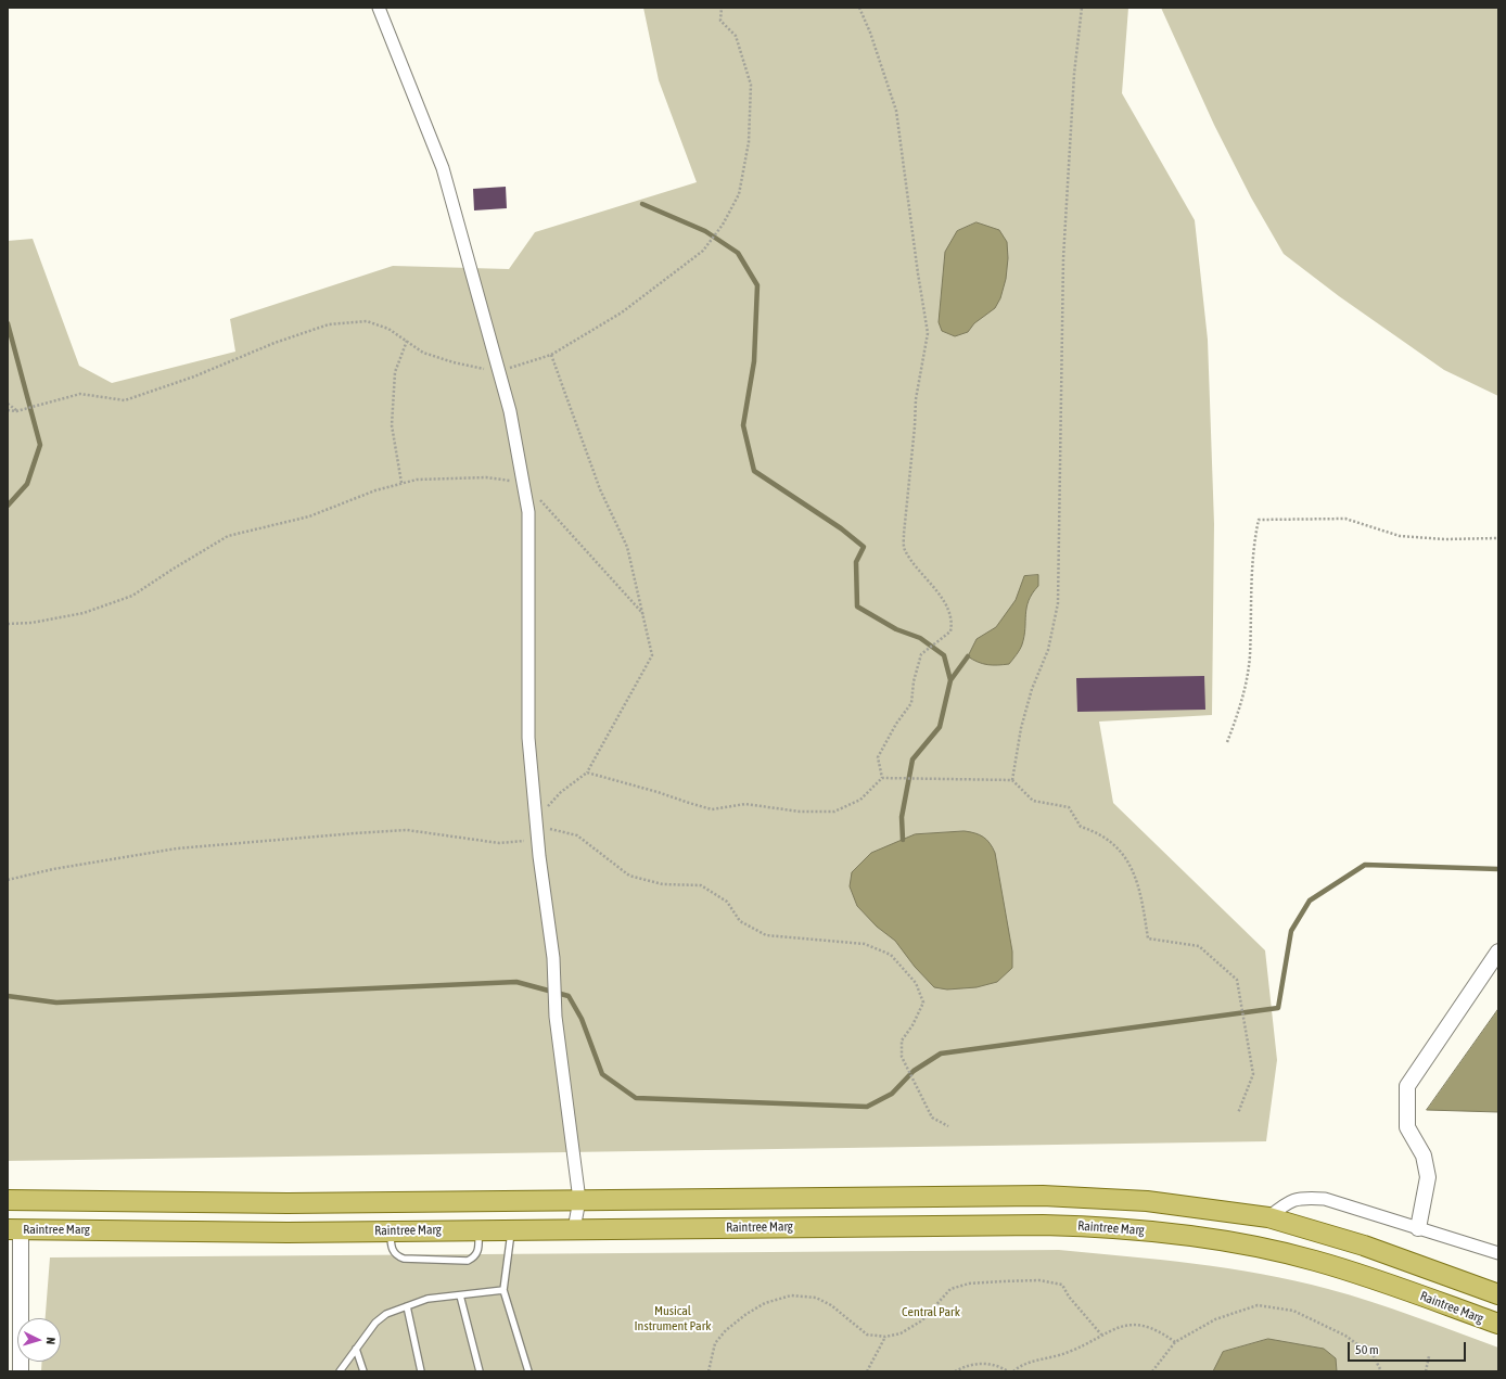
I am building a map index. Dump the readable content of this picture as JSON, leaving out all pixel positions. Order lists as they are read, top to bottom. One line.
{"streets":{"main road":["Raintree Marg"]},"parks":["Musical Instrument Park","Central Park"],"scale_bar":"50 m","north":"right"}
